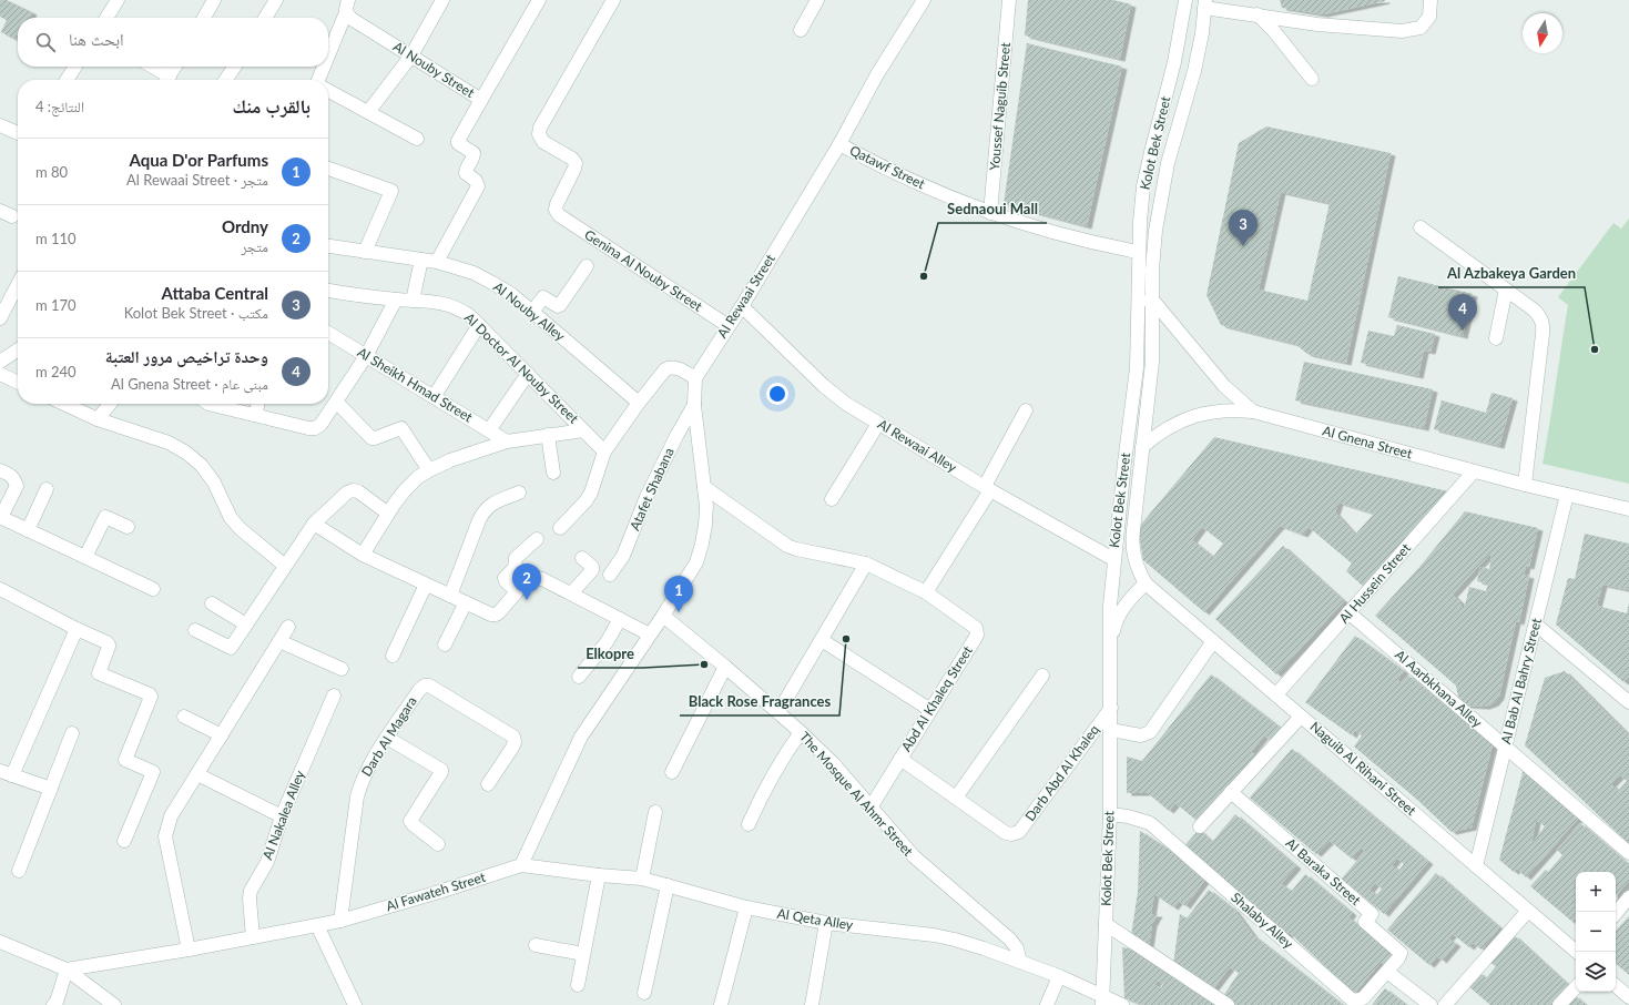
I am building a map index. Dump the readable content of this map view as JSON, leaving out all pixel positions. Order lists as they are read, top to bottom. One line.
{"streets":{"street":["Al Nouby Street","Youssef Naguib Street","Kolot Bek Street","Qatawf Street","Genina Al Nouby Street","Al Rewaai Street","Al Nouby Alley","Al Doctor Al Nouby Street","Al Sheikh Hmad Street","Al Gnena Street","Al Rewaai Alley","Atafet Shabana","Al Hussein Street","Al Bab Al Bahry Street","Al Aarbkhana Alley","Abd Al Khaleq Street","Darb Al Magara","Naguib Al Rihani Street","Darb Abd Al Khaleq","The Mosque Al Ahmr Street","Al Nakalea Alley","Al Baraka Street","Al Fawateh Street","Al Qeta Alley","Shalaby Alley"]},"crossings":[["Al Nouby Street","Al Nouby Alley"],["Youssef Naguib Street","Qatawf Street"],["Kolot Bek Street","Qatawf Street"],["Kolot Bek Street","Al Gnena Street"],["Kolot Bek Street","Al Rewaai Alley"],["Kolot Bek Street","Naguib Al Rihani Street"],["Kolot Bek Street","Darb Abd Al Khaleq"],["Kolot Bek Street","Al Qeta Alley"],["Kolot Bek Street","Shalaby Alley"],["Qatawf Street","Al Rewaai Street"],["Genina Al Nouby Street","Al Rewaai Street"],["Al Rewaai Street","Al Rewaai Alley"],["Al Gnena Street","Al Hussein Street"],["Al Gnena Street","Al Bab Al Bahry Street"],["Al Hussein Street","Al Aarbkhana Alley"],["Al Hussein Street","Naguib Al Rihani Street"],["Al Bab Al Bahry Street","Al Aarbkhana Alley"],["Al Bab Al Bahry Street","Naguib Al Rihani Street"],["Abd Al Khaleq Street","Darb Abd Al Khaleq"],["Abd Al Khaleq Street","The Mosque Al Ahmr Street"],["Darb Al Magara","Al Fawateh Street"],["The Mosque Al Ahmr Street","Al Qeta Alley"],["Al Nakalea Alley","Al Fawateh Street"],["Al Baraka Street","Shalaby Alley"],["Al Fawateh Street","Al Qeta Alley"]],"places":["Sednaoui Mall","Al Azbakeya Garden","Black Rose Fragrances","Elkopre"],"north":"bottom","page":{"search":"ابحث هنا","heading":["بالقرب منك","النتائج: 4"],"list":[{"mark":"1","name":"Aqua D'or Parfums","note":"متجر · Al Rewaai Street","value":"80 m"},{"mark":"2","name":"Ordny","note":"متجر","value":"110 m"},{"mark":"3","name":"Attaba Central","note":"مكتب · Kolot Bek Street","value":"170 m"},{"mark":"4","name":"وحدة تراخيص مرور العتبة","note":"مبنى عام · Al Gnena Street","value":"240 m"}],"pins":["3","4","2","1"],"map_buttons":["+","−"]}}
